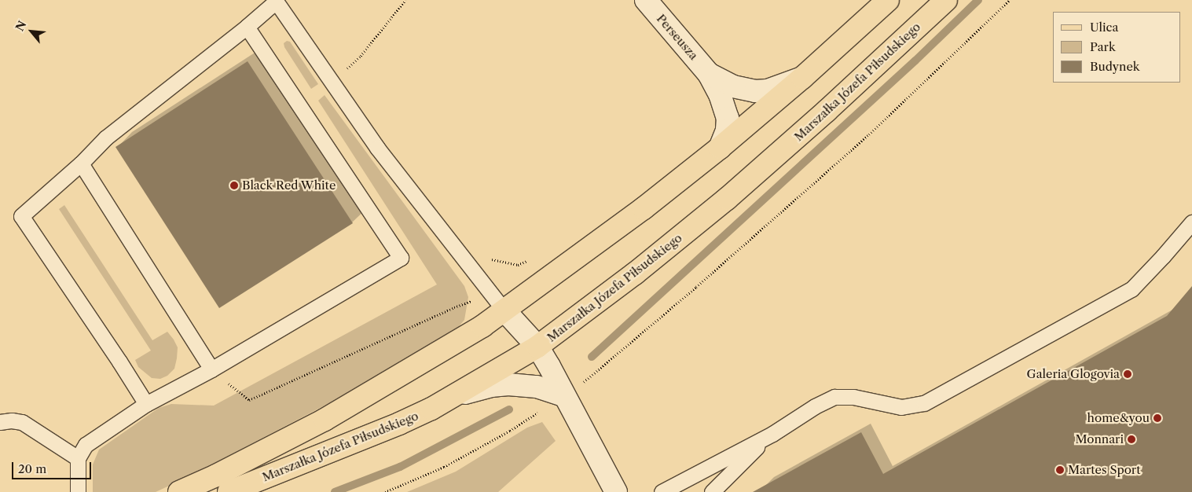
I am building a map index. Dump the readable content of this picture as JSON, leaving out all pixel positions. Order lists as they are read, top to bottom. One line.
{"streets":{"main road":["Marszałka Józefa Piłsudskiego"],"street":["Perseusza"]},"crossings":[["Perseusza","Marszałka Józefa Piłsudskiego"]],"places":["Black Red White","Galeria Glogovia","home&you","Monnari","Martes Sport"],"legend":["Ulica","Park","Budynek"],"scale_bar":"20 m","north":"top left"}
